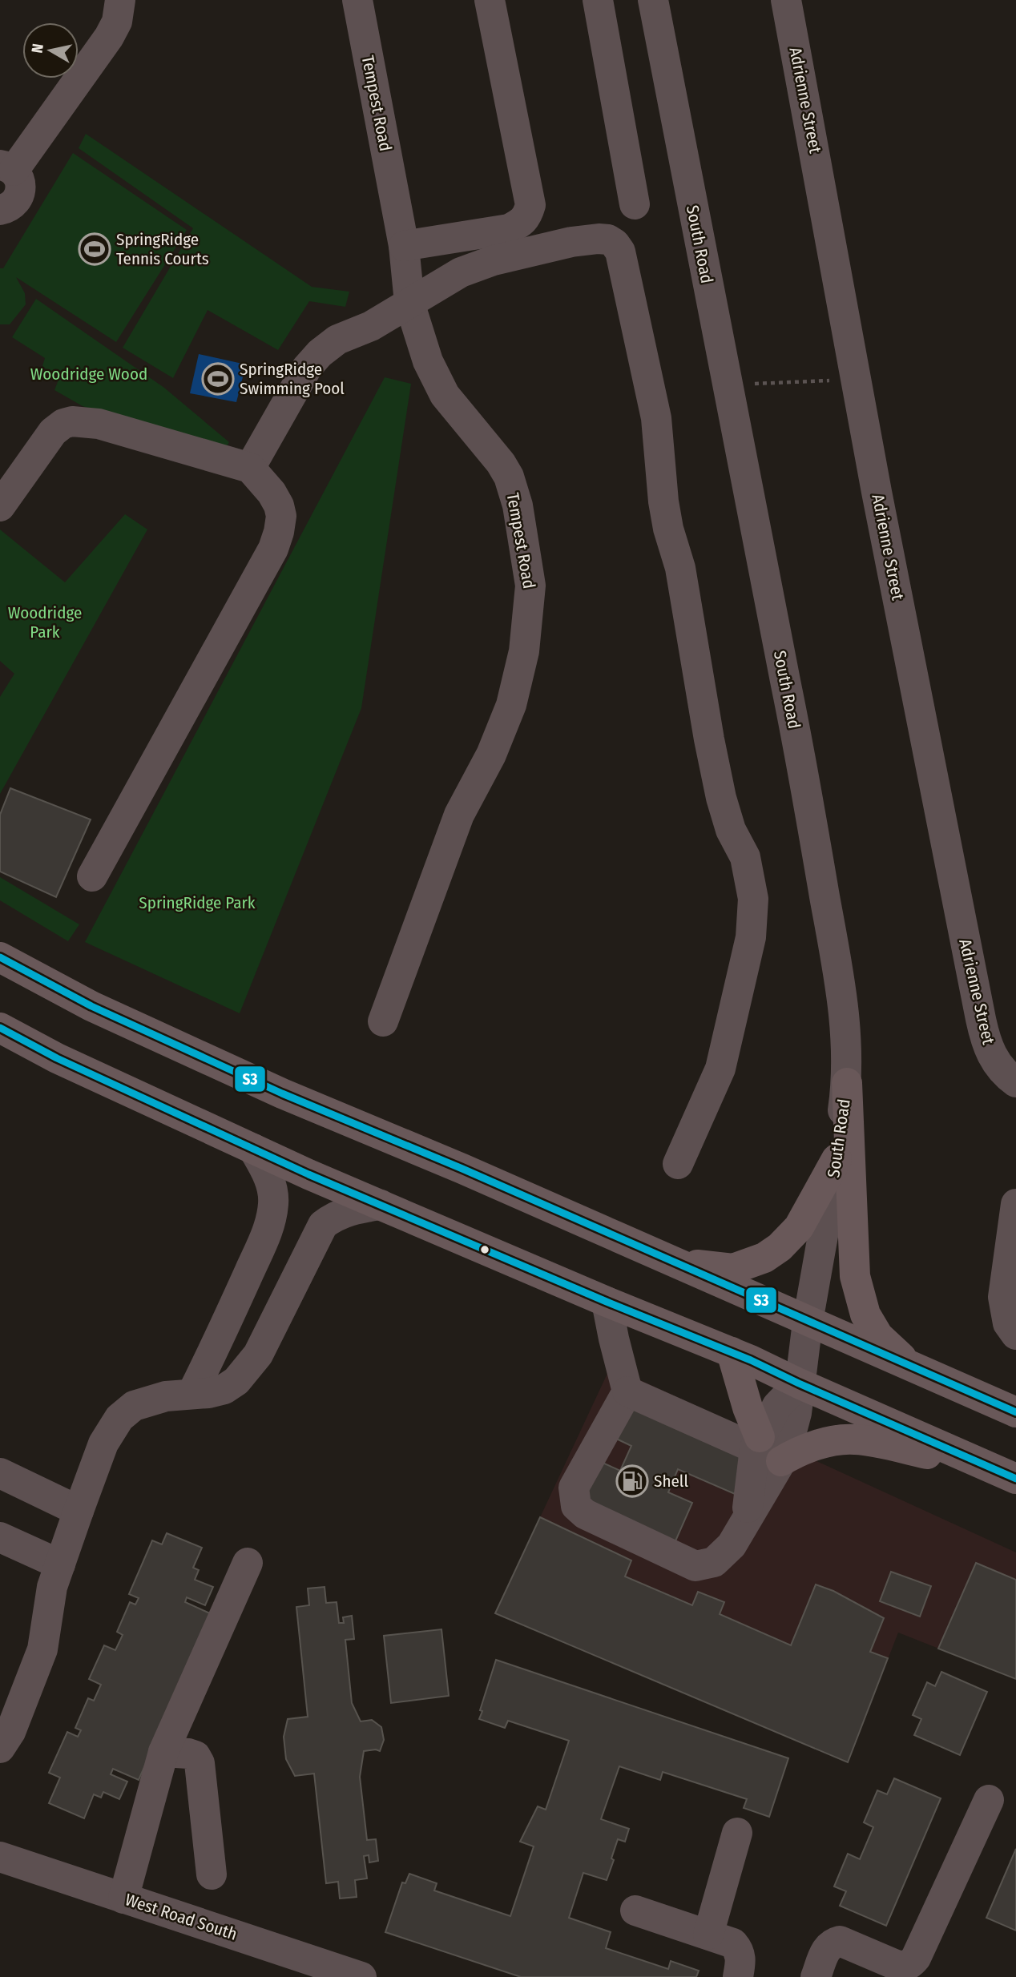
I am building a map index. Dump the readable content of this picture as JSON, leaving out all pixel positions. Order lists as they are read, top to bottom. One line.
{"streets":{"street":["Adrienne Street","Tempest Road","South Road","West Road South"]},"parks":["Woodridge Wood","Woodridge Park","SpringRidge Park"],"places":{"sports":["SpringRidge Tennis Courts","SpringRidge Swimming Pool"],"fuel station":["Shell"]},"lines":["transit line S3"],"north":"left"}
